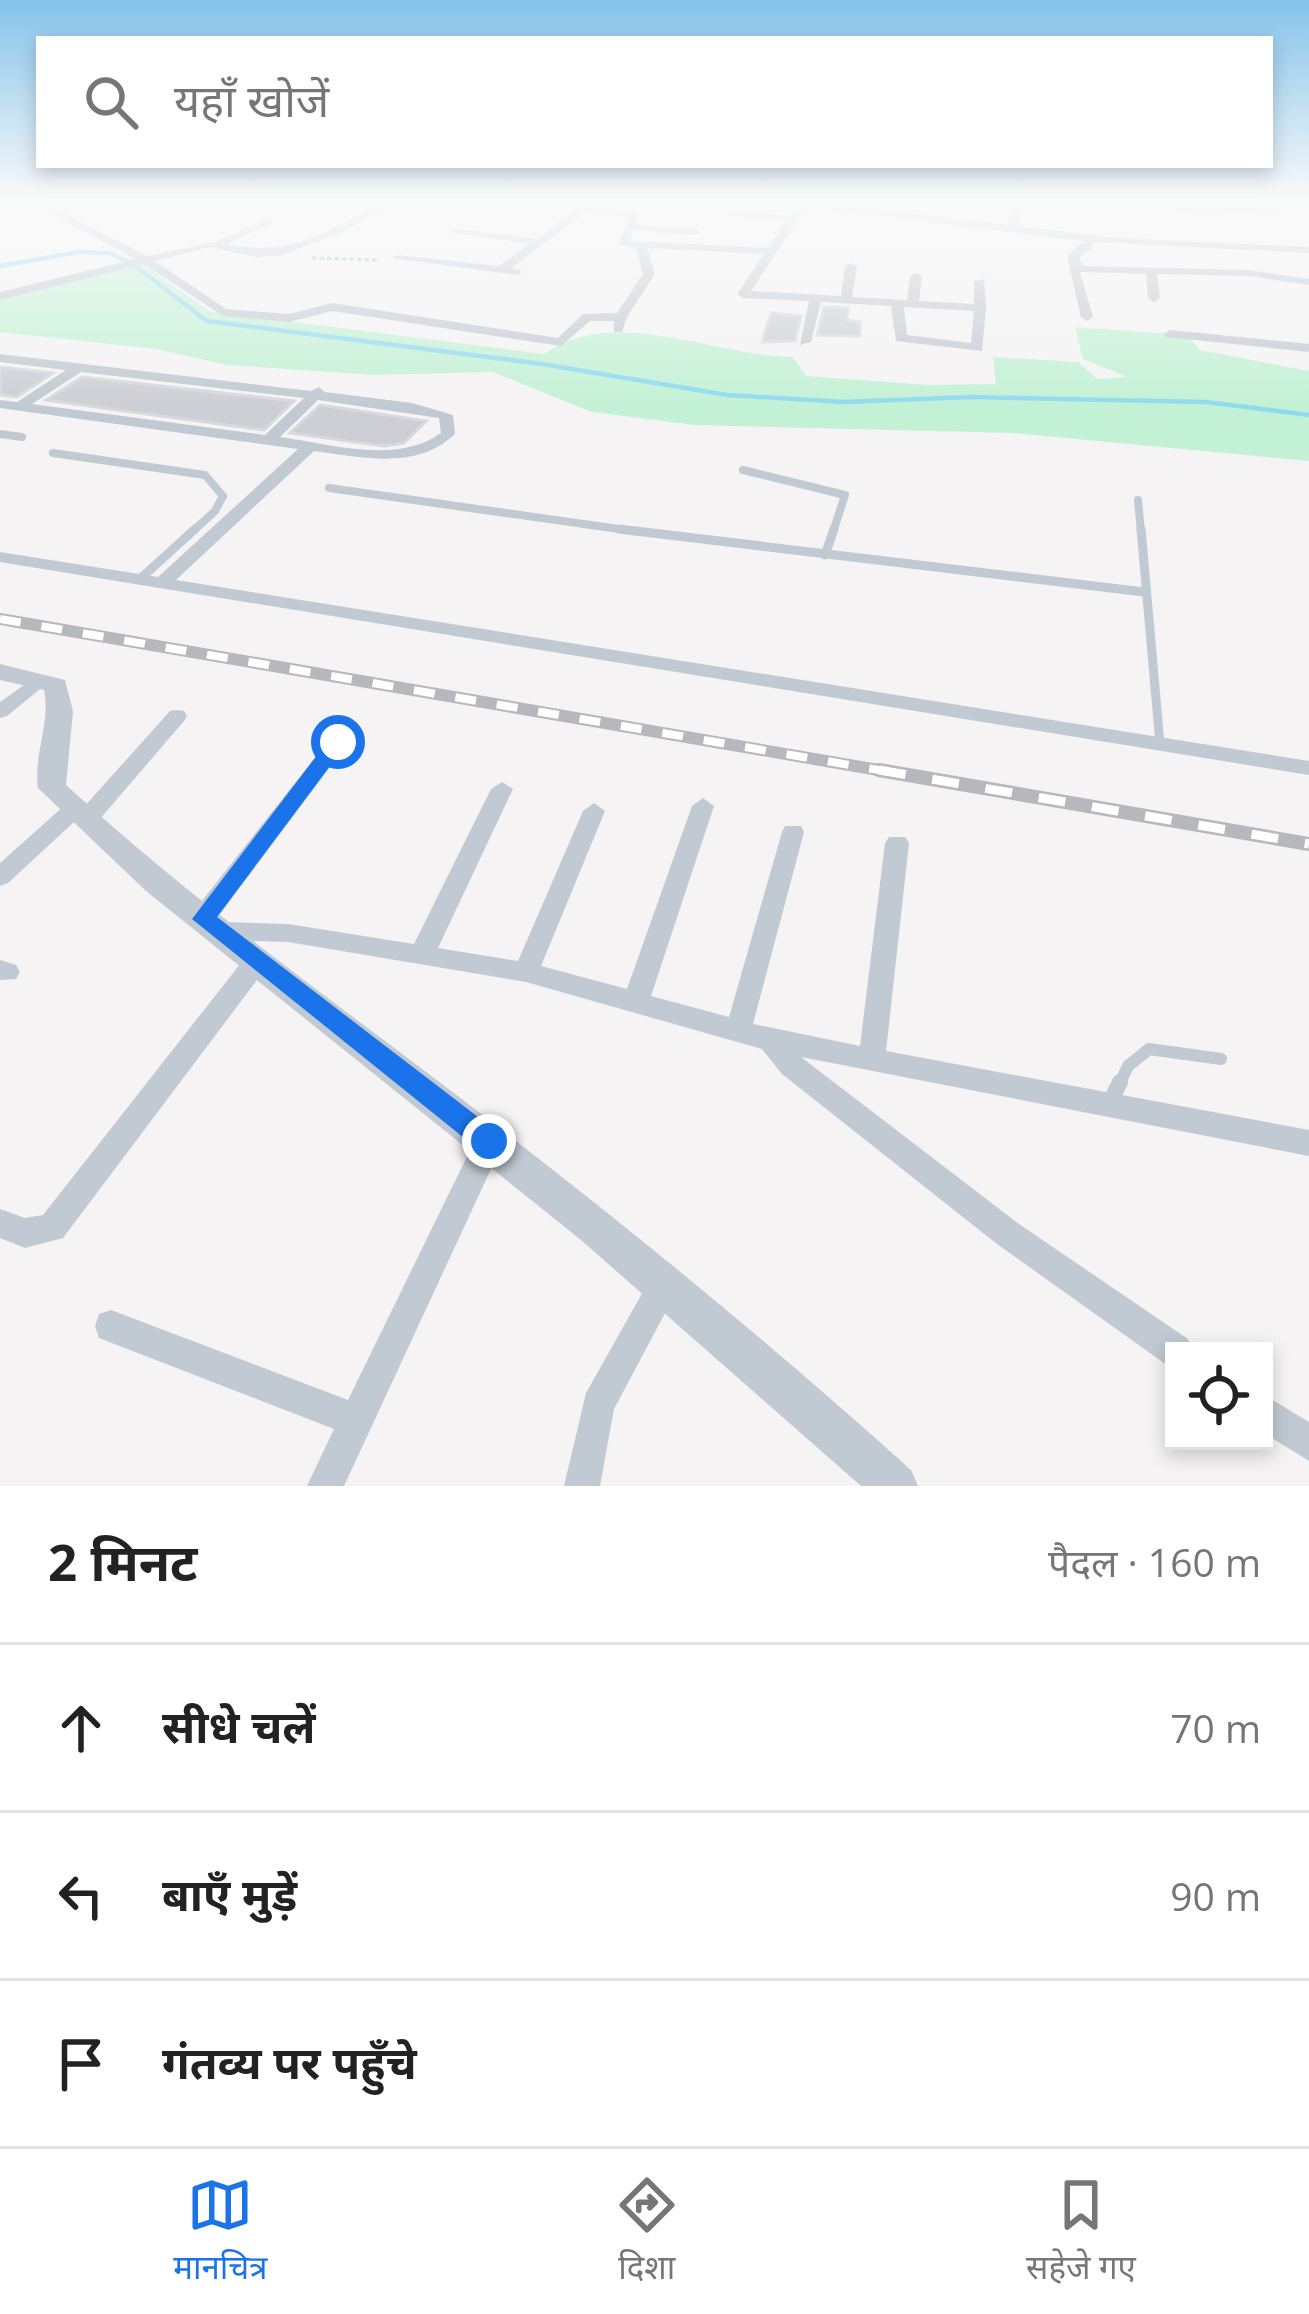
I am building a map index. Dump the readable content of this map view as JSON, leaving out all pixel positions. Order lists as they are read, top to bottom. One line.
{"page":{"search":"यहाँ खोजें","heading":["2 मिनट","पैदल · 160 m"],"list":[["सीधे चलें","70 m"],["बाएँ मुड़ें","90 m"],"गंतव्य पर पहुँचे"],"nav":["मानचित्र","दिशा","सहेजे गए"]}}
